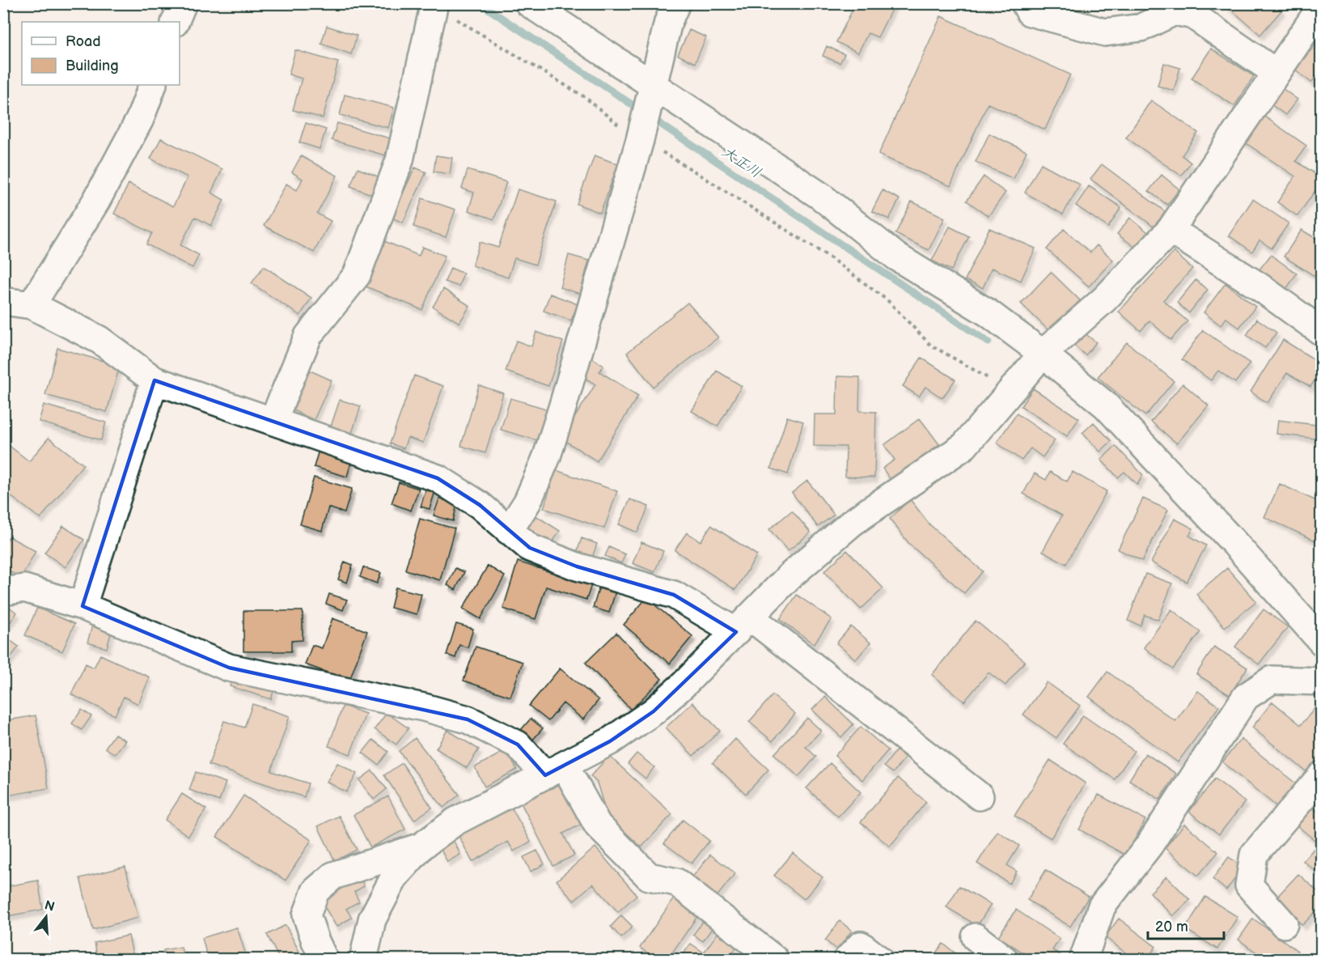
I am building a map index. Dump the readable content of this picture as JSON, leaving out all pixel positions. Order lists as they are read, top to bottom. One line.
{"water":["大正川"],"legend":["Road","Building"],"scale_bar":"20 m","north":"top"}
